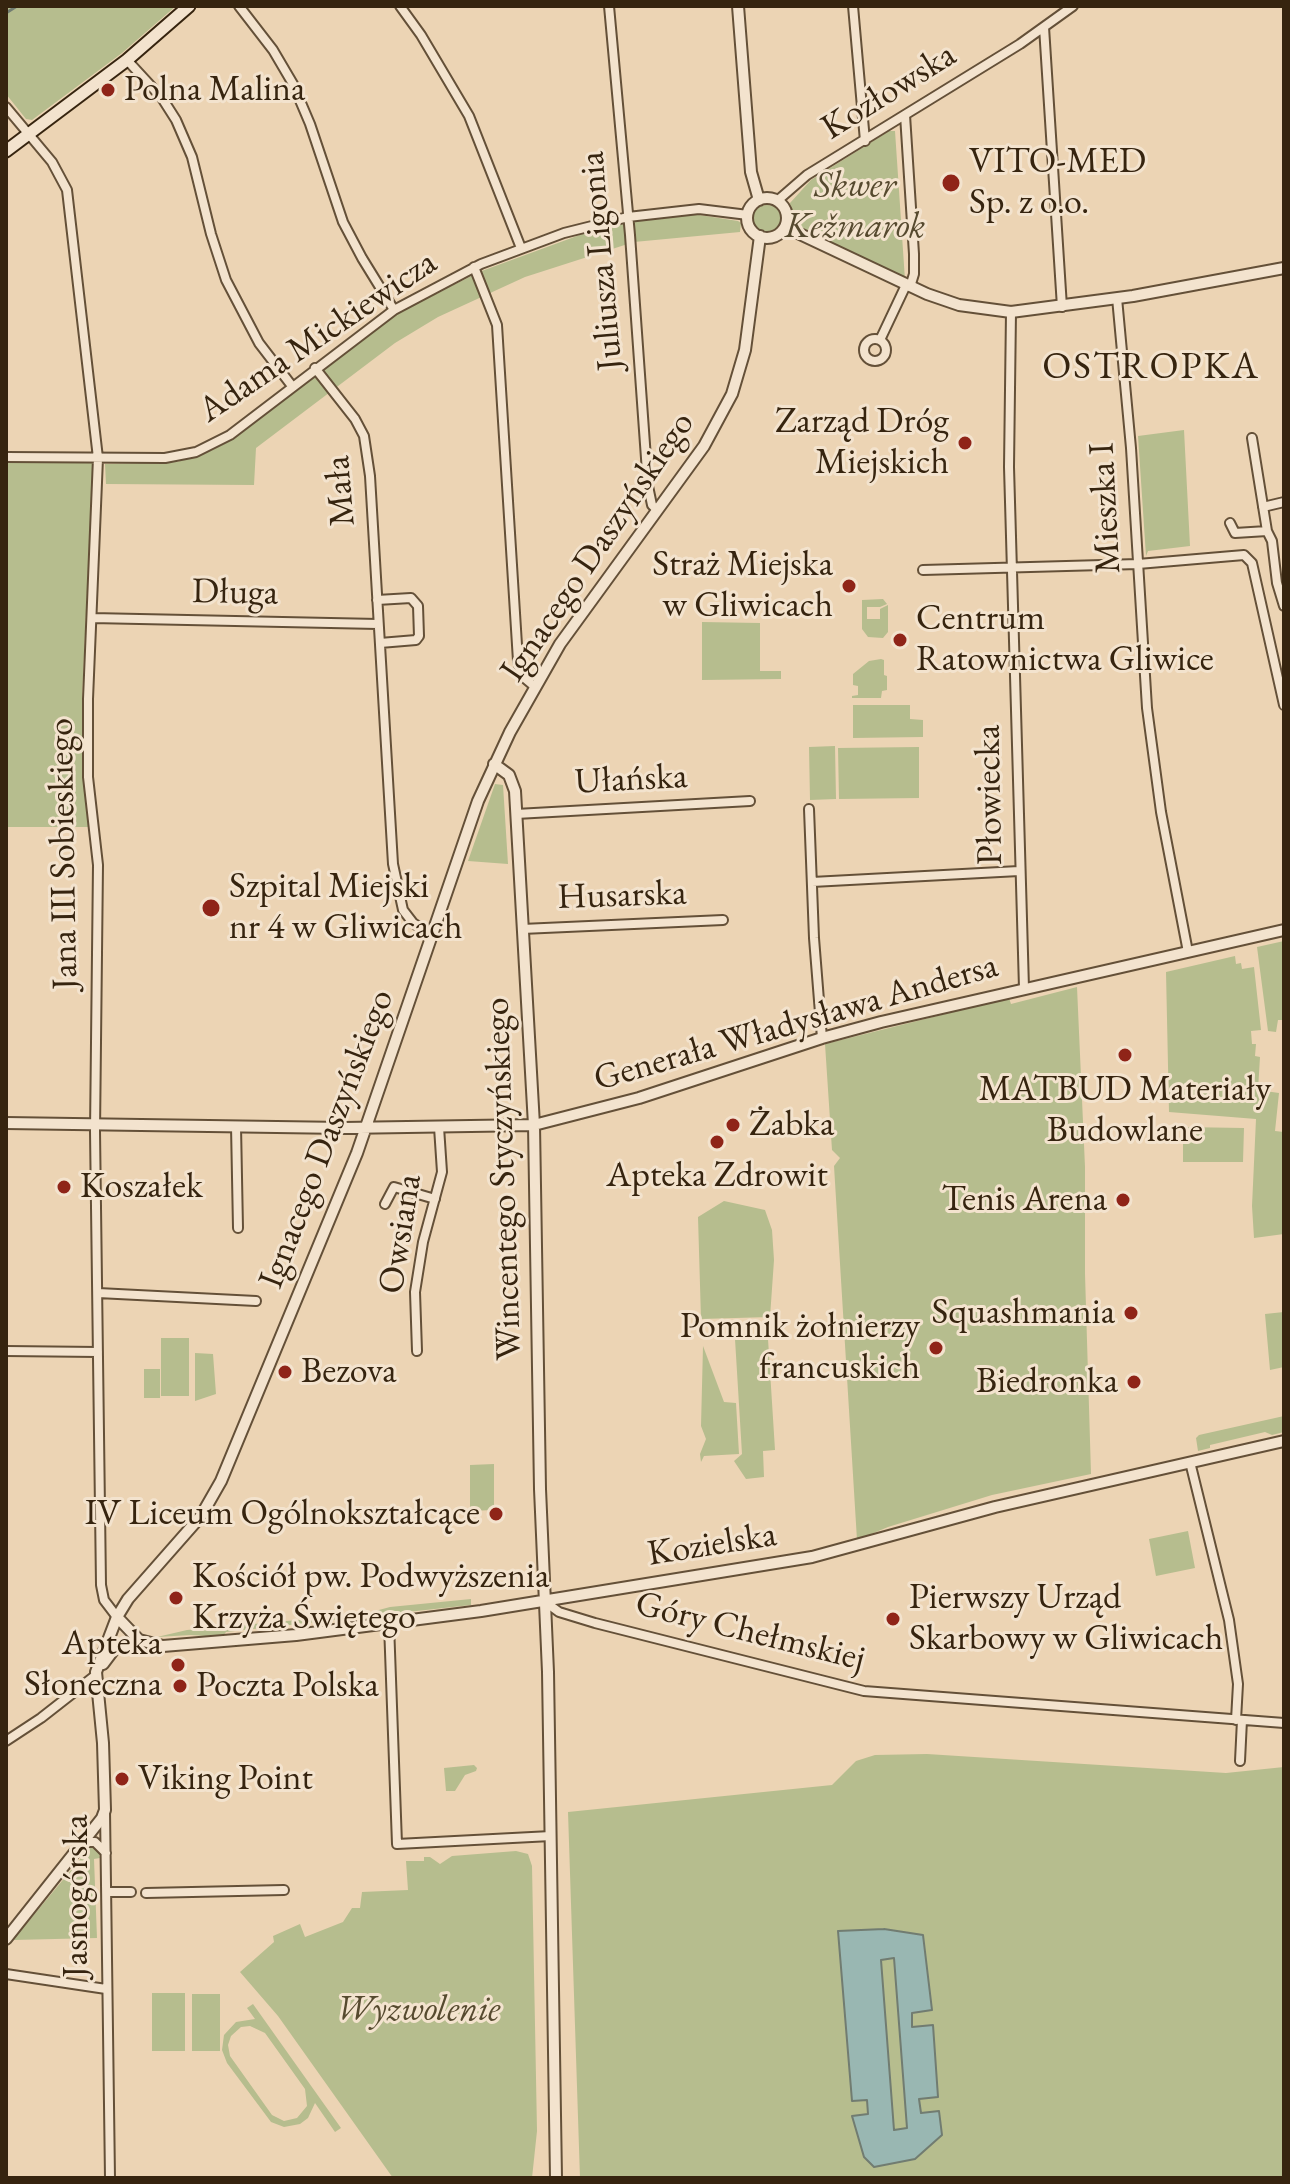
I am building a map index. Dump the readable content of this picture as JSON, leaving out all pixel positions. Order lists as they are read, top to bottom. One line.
{"streets":{"street":["Kozłowska","Juliusza Ligonia","Adama Mickiewicza","Mała","Mieszka I","Ignacego Daszyńskiego","Długa","Ułańska","Płowiecka","Jana III Sobieskiego","Husarska","Generała Władysława Andersa","Wincentego Styczyńskiego","Owsiana","Kozielska","Góry Chełmskiej","Jasnogórska"]},"crossings":[["Kozłowska","Adama Mickiewicza"],["Kozłowska","Ignacego Daszyńskiego"],["Juliusza Ligonia","Adama Mickiewicza"],["Juliusza Ligonia","Ignacego Daszyńskiego"],["Adama Mickiewicza","Mała"],["Adama Mickiewicza","Ignacego Daszyńskiego"],["Adama Mickiewicza","Jana III Sobieskiego"],["Mała","Ignacego Daszyńskiego"],["Mała","Długa"],["Mieszka I","Generała Władysława Andersa"],["Ignacego Daszyńskiego","Jana III Sobieskiego"],["Ignacego Daszyńskiego","Generała Władysława Andersa"],["Ignacego Daszyńskiego","Wincentego Styczyńskiego"],["Ignacego Daszyńskiego","Jasnogórska"],["Długa","Jana III Sobieskiego"],["Ułańska","Wincentego Styczyńskiego"],["Płowiecka","Generała Władysława Andersa"],["Jana III Sobieskiego","Generała Władysława Andersa"],["Jana III Sobieskiego","Jasnogórska"],["Husarska","Wincentego Styczyńskiego"],["Generała Władysława Andersa","Wincentego Styczyńskiego"],["Generała Władysława Andersa","Owsiana"],["Wincentego Styczyńskiego","Kozielska"],["Wincentego Styczyńskiego","Góry Chełmskiej"],["Kozielska","Góry Chełmskiej"]],"districts":["OSTROPKA"],"parks":["Skwer Kežmarok","Wyzwolenie"],"places":["Polna Malina","VITO-MED Sp. z o.o.","Zarząd Dróg Miejskich","Straż Miejska w Gliwicach","Centrum Ratownictwa Gliwice","Szpital Miejski nr 4 w Gliwicach","MATBUD Materiały Budowlane","Żabka","Apteka Zdrowit","Koszałek","Tenis Arena","Squashmania","Pomnik żołnierzy francuskich","Bezova","Biedronka","IV Liceum Ogólnokształcące","Kościół pw. Podwyższenia Krzyża Świętego","Pierwszy Urząd Skarbowy w Gliwicach","Apteka Słoneczna","Poczta Polska","Viking Point"]}
